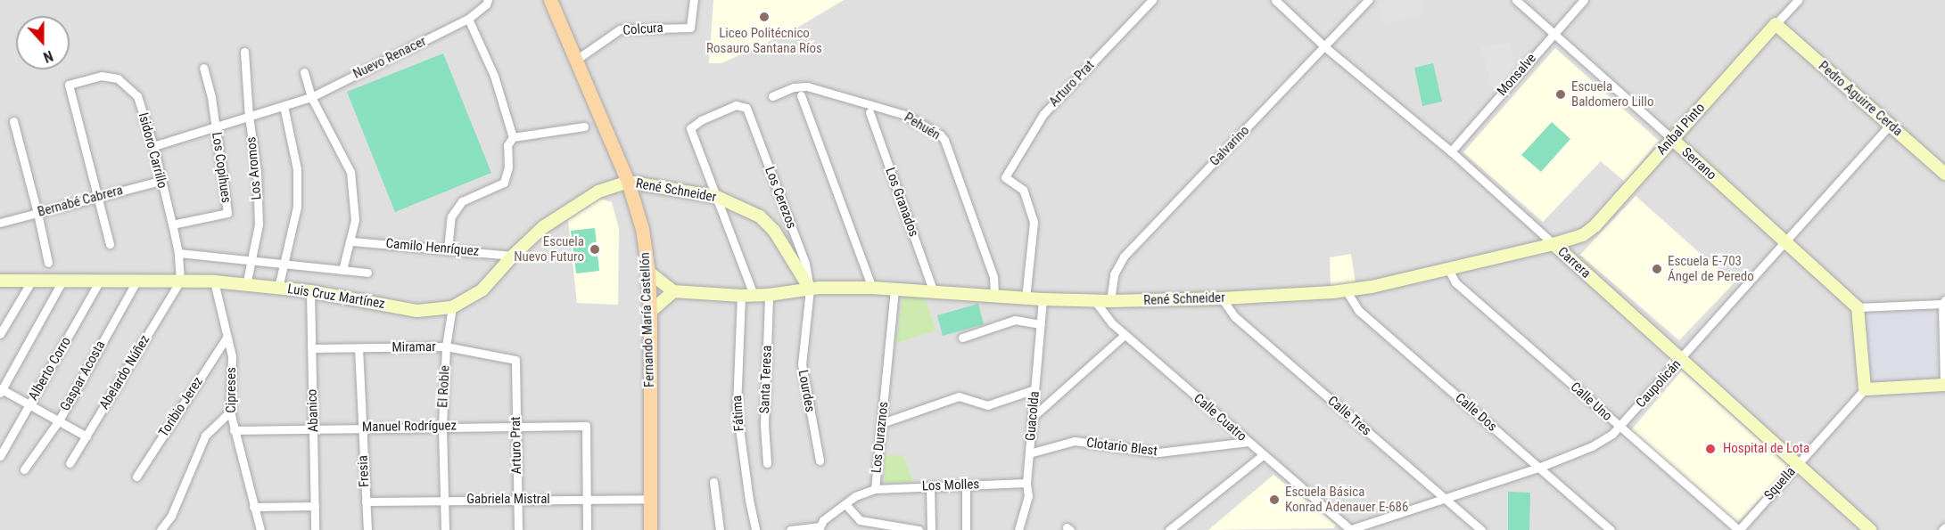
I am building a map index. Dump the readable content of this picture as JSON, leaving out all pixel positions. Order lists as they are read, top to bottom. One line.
{"streets":{"main road":["Pedro Aguirre Cerda","Aníbal Pinto","Serrano","René Schneider","Carrera","Luis Cruz Martínez","Fernando María Castellón"],"street":["Colcura","Nuevo Renacer","Monsalve","Arturo Prat","Pehuén","Galvarino","Isidoro Carrillo","Los Copihues","Los Aromos","Los Cerezos","Bernabé Cabrera","Los Granados","Camilo Henríquez","Miramar","Alberto Corro","Abelardo Núñez","Gaspar Acosta","Santa Teresa","Caupolicán","El Roble","Cipreses","Lourdes","Calle Uno","Toribio Jerez","Abanico","Calle Dos","Fátima","Guacolda","Calle Tres","Calle Cuatro","Manuel Rodríguez","Los Duraznos","Clotario Blest","Fresia","Squella","Los Molles","Gabriela Mistral"]},"crossings":[["Colcura","Fernando María Castellón"],["Nuevo Renacer","Isidoro Carrillo"],["Nuevo Renacer","Los Copihues"],["Nuevo Renacer","Los Aromos"],["Monsalve","Serrano"],["Monsalve","Carrera"],["Arturo Prat","René Schneider"],["Arturo Prat","Miramar"],["Arturo Prat","Manuel Rodríguez"],["Arturo Prat","Gabriela Mistral"],["Pedro Aguirre Cerda","Aníbal Pinto"],["Pedro Aguirre Cerda","Caupolicán"],["Pehuén","René Schneider"],["Aníbal Pinto","Serrano"],["Aníbal Pinto","René Schneider"],["Aníbal Pinto","Carrera"],["Galvarino","René Schneider"],["Galvarino","Carrera"],["Isidoro Carrillo","Los Copihues"],["Isidoro Carrillo","Bernabé Cabrera"],["Isidoro Carrillo","Luis Cruz Martínez"],["Isidoro Carrillo","Abelardo Núñez"],["Serrano","Caupolicán"],["Los Aromos","Luis Cruz Martínez"],["René Schneider","Los Cerezos"],["René Schneider","Los Granados"],["René Schneider","Carrera"],["René Schneider","Luis Cruz Martínez"],["René Schneider","Fernando María Castellón"],["René Schneider","Santa Teresa"],["René Schneider","Lourdes"],["René Schneider","Calle Uno"],["René Schneider","Calle Dos"],["René Schneider","Fátima"],["René Schneider","Guacolda"],["René Schneider","Calle Tres"],["René Schneider","Calle Cuatro"],["René Schneider","Los Duraznos"],["Los Cerezos","Lourdes"],["Camilo Henríquez","Luis Cruz Martínez"],["Carrera","Caupolicán"],["Carrera","Squella"],["Luis Cruz Martínez","Fernando María Castellón"],["Luis Cruz Martínez","Alberto Corro"],["Luis Cruz Martínez","Abelardo Núñez"],["Luis Cruz Martínez","Gaspar Acosta"],["Luis Cruz Martínez","El Roble"],["Luis Cruz Martínez","Cipreses"],["Luis Cruz Martínez","Abanico"],["Fernando María Castellón","Gabriela Mistral"],["Miramar","El Roble"],["Miramar","Abanico"],["Miramar","Fresia"],["Caupolicán","Calle Uno"],["Caupolicán","Calle Dos"],["Caupolicán","Calle Tres"],["Caupolicán","Calle Cuatro"],["El Roble","Manuel Rodríguez"],["El Roble","Gabriela Mistral"],["Cipreses","Toribio Jerez"],["Cipreses","Manuel Rodríguez"],["Calle Uno","Squella"],["Abanico","Manuel Rodríguez"],["Guacolda","Clotario Blest"],["Guacolda","Los Molles"],["Calle Cuatro","Clotario Blest"],["Manuel Rodríguez","Fresia"],["Manuel Rodríguez","Gabriela Mistral"],["Los Duraznos","Los Molles"],["Fresia","Gabriela Mistral"]],"places":["Liceo Politécnico Rosauro Santana Ríos","Escuela Baldomero Lillo","Escuela Nuevo Futuro","Escuela E-703 Ángel de Peredo","Hospital de Lota","Escuela Básica Konrad Adenauer E-686"],"north":"bottom"}
